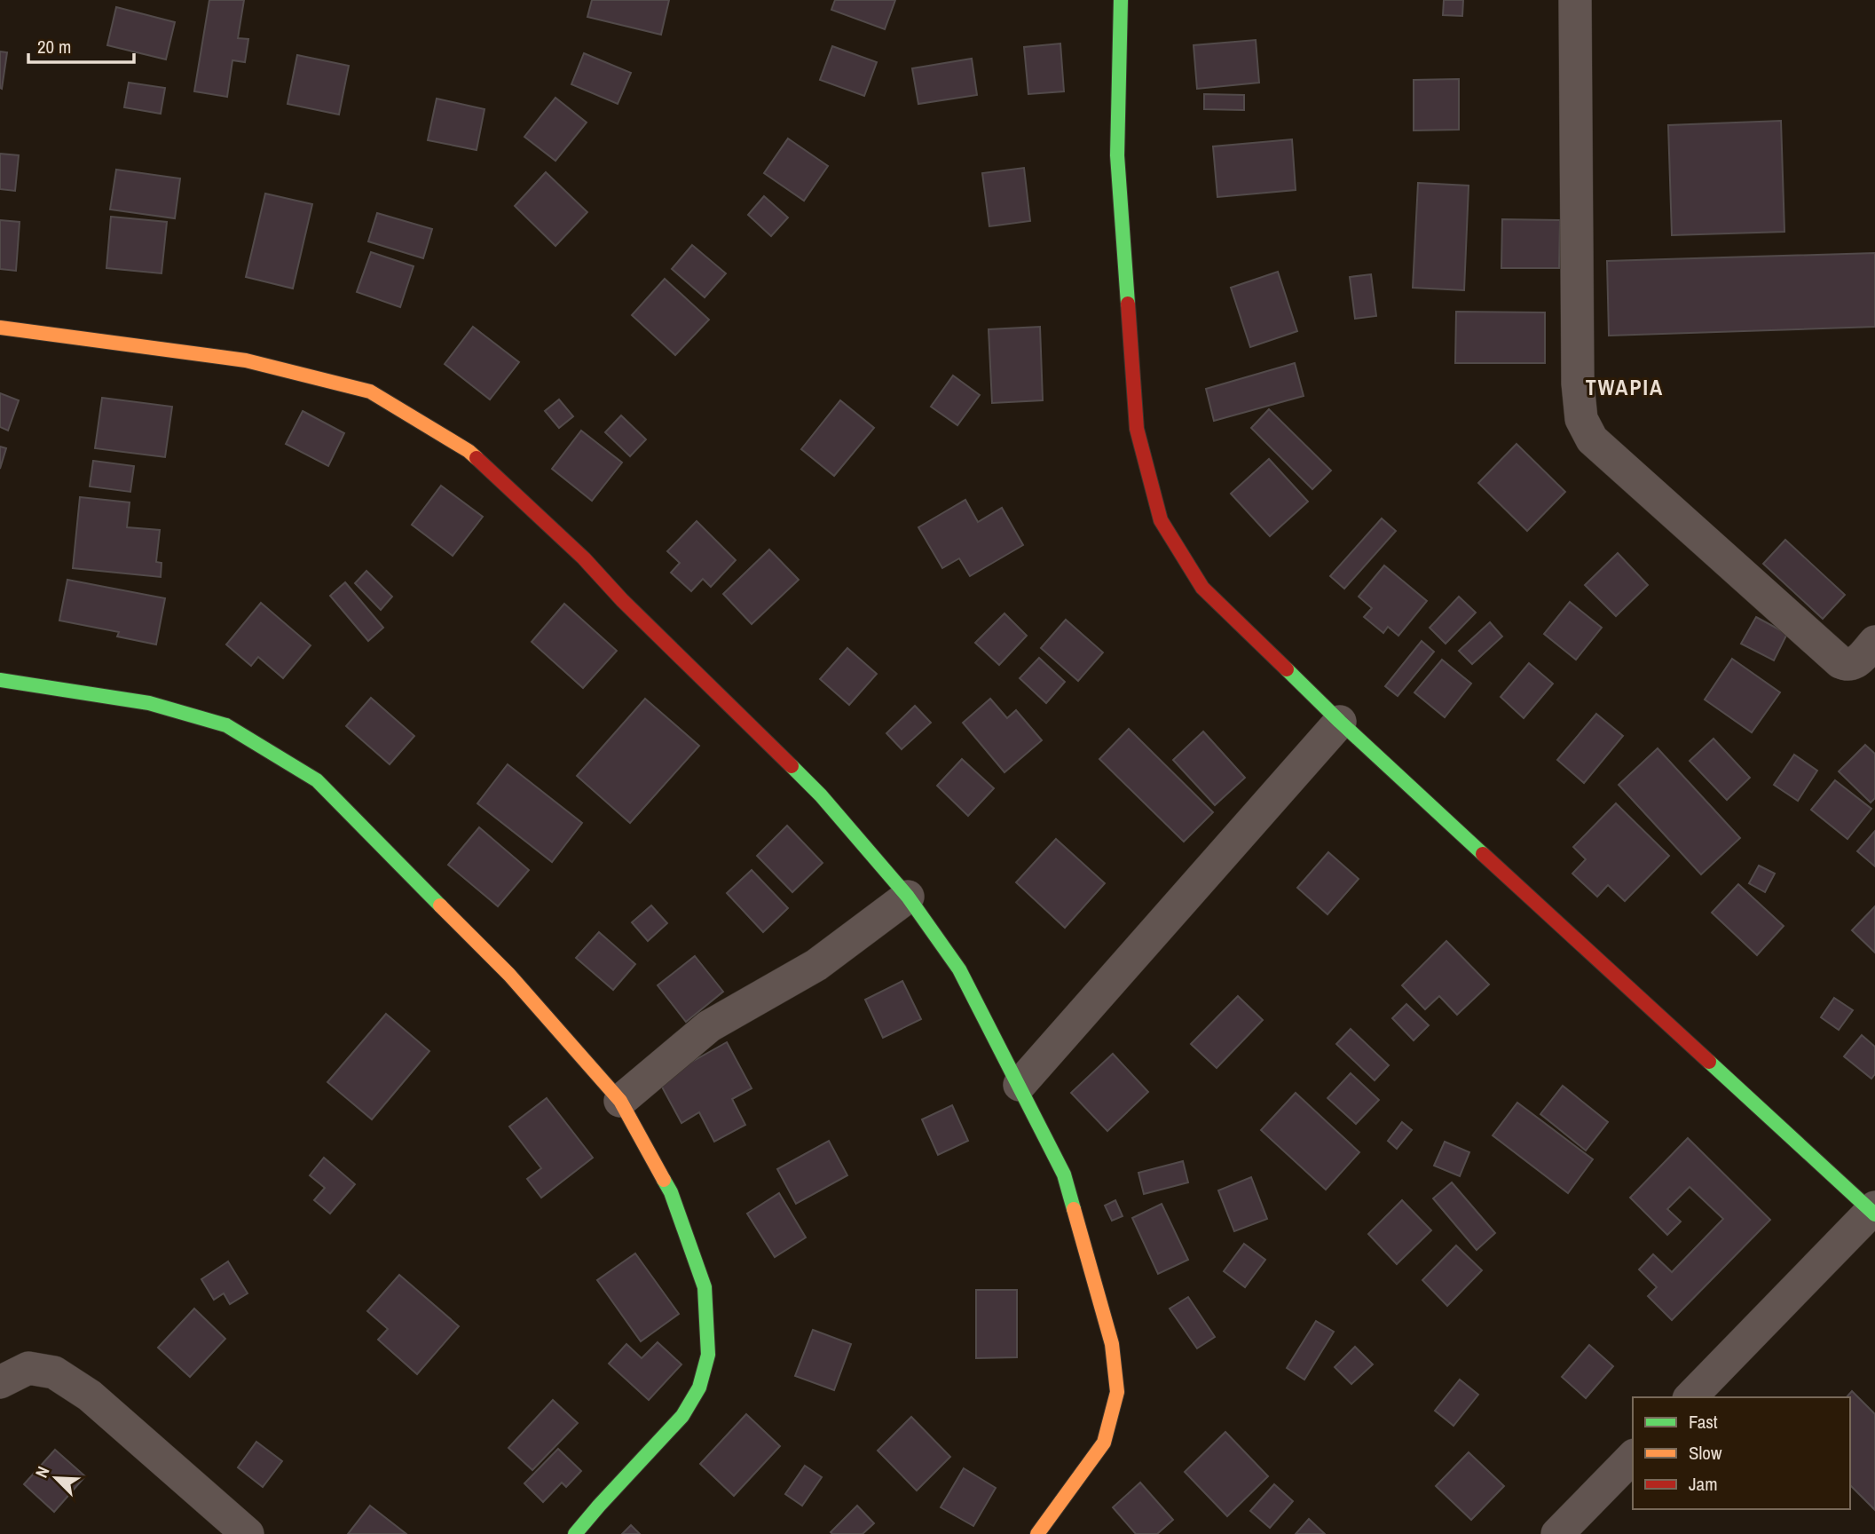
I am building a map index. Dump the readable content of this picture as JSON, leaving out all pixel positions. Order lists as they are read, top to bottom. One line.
{"districts":["TWAPIA"],"legend":["Fast","Slow","Jam"],"scale_bar":"20 m","north":"top left"}
